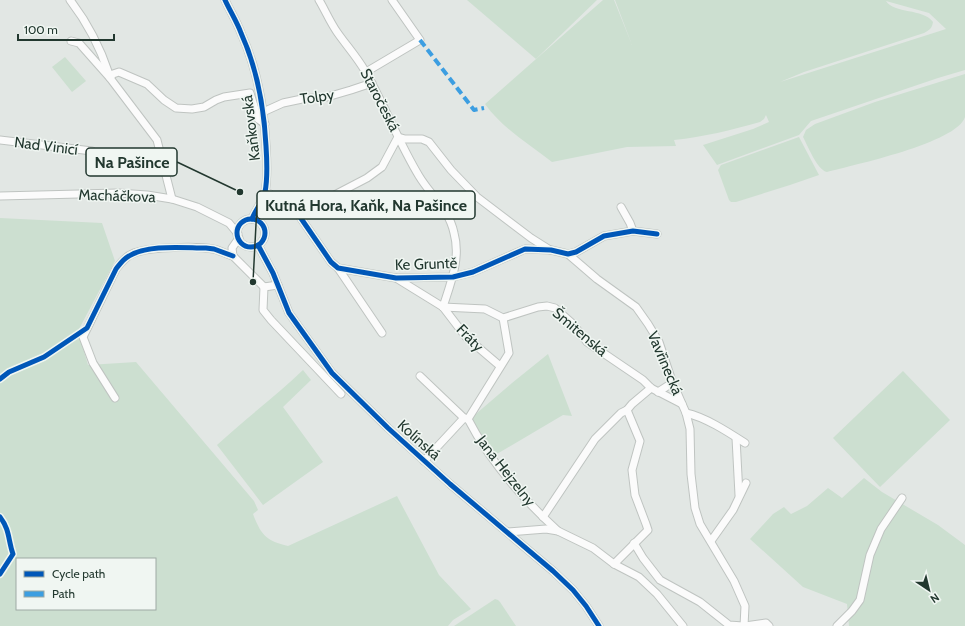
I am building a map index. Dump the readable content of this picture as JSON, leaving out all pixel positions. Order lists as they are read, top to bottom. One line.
{"streets":{"street":["Tolpy","Staročeská","Kaňkovská","Nad Vinicí","Macháčkova","Ke Gruntě","Šmitenská","Fráty","Vavřinecká","Kolínská","Jana Hejzelny"]},"crossings":[["Tolpy","Staročeská"],["Tolpy","Kaňkovská"],["Staročeská","Ke Gruntě"],["Kaňkovská","Kolínská"],["Ke Gruntě","Fráty"],["Ke Gruntě","Vavřinecká"],["Šmitenská","Fráty"],["Šmitenská","Vavřinecká"],["Fráty","Jana Hejzelny"]],"places":["Na Pašince","Kutná Hora, Kaňk, Na Pašince"],"legend":["Cycle path","Path"],"scale_bar":"100 m","north":"bottom right"}
